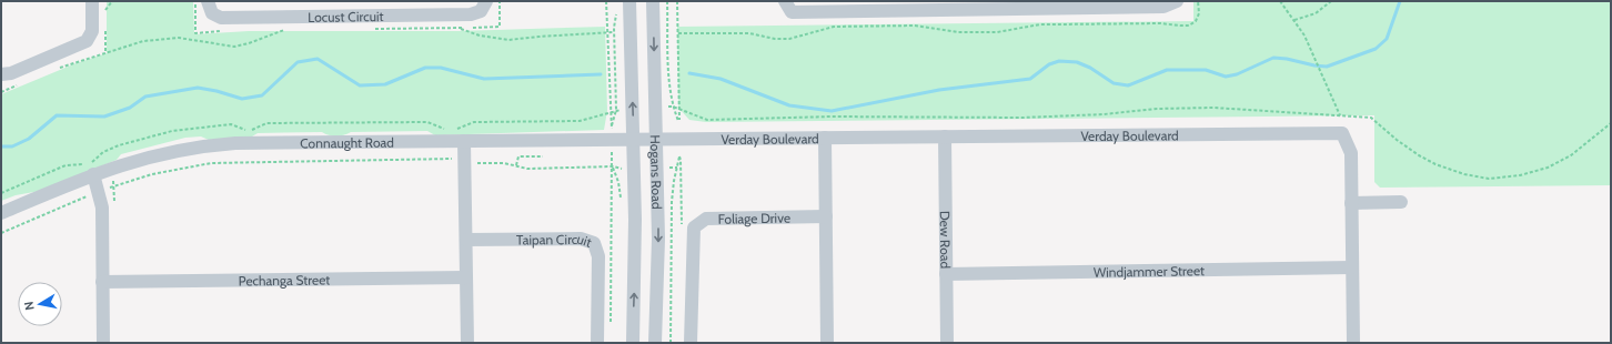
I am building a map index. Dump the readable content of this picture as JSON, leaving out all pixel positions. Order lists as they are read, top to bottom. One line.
{"streets":{"street":["Locust Circuit","Verday Boulevard","Connaught Road","Hogans Road","Foliage Drive","Dew Road","Taipan Circuit","Windjammer Street","Pechanga Street"]},"crossings":[["Verday Boulevard","Connaught Road"],["Verday Boulevard","Dew Road"],["Verday Boulevard","Windjammer Street"],["Connaught Road","Hogans Road"],["Dew Road","Windjammer Street"]],"north":"left"}
